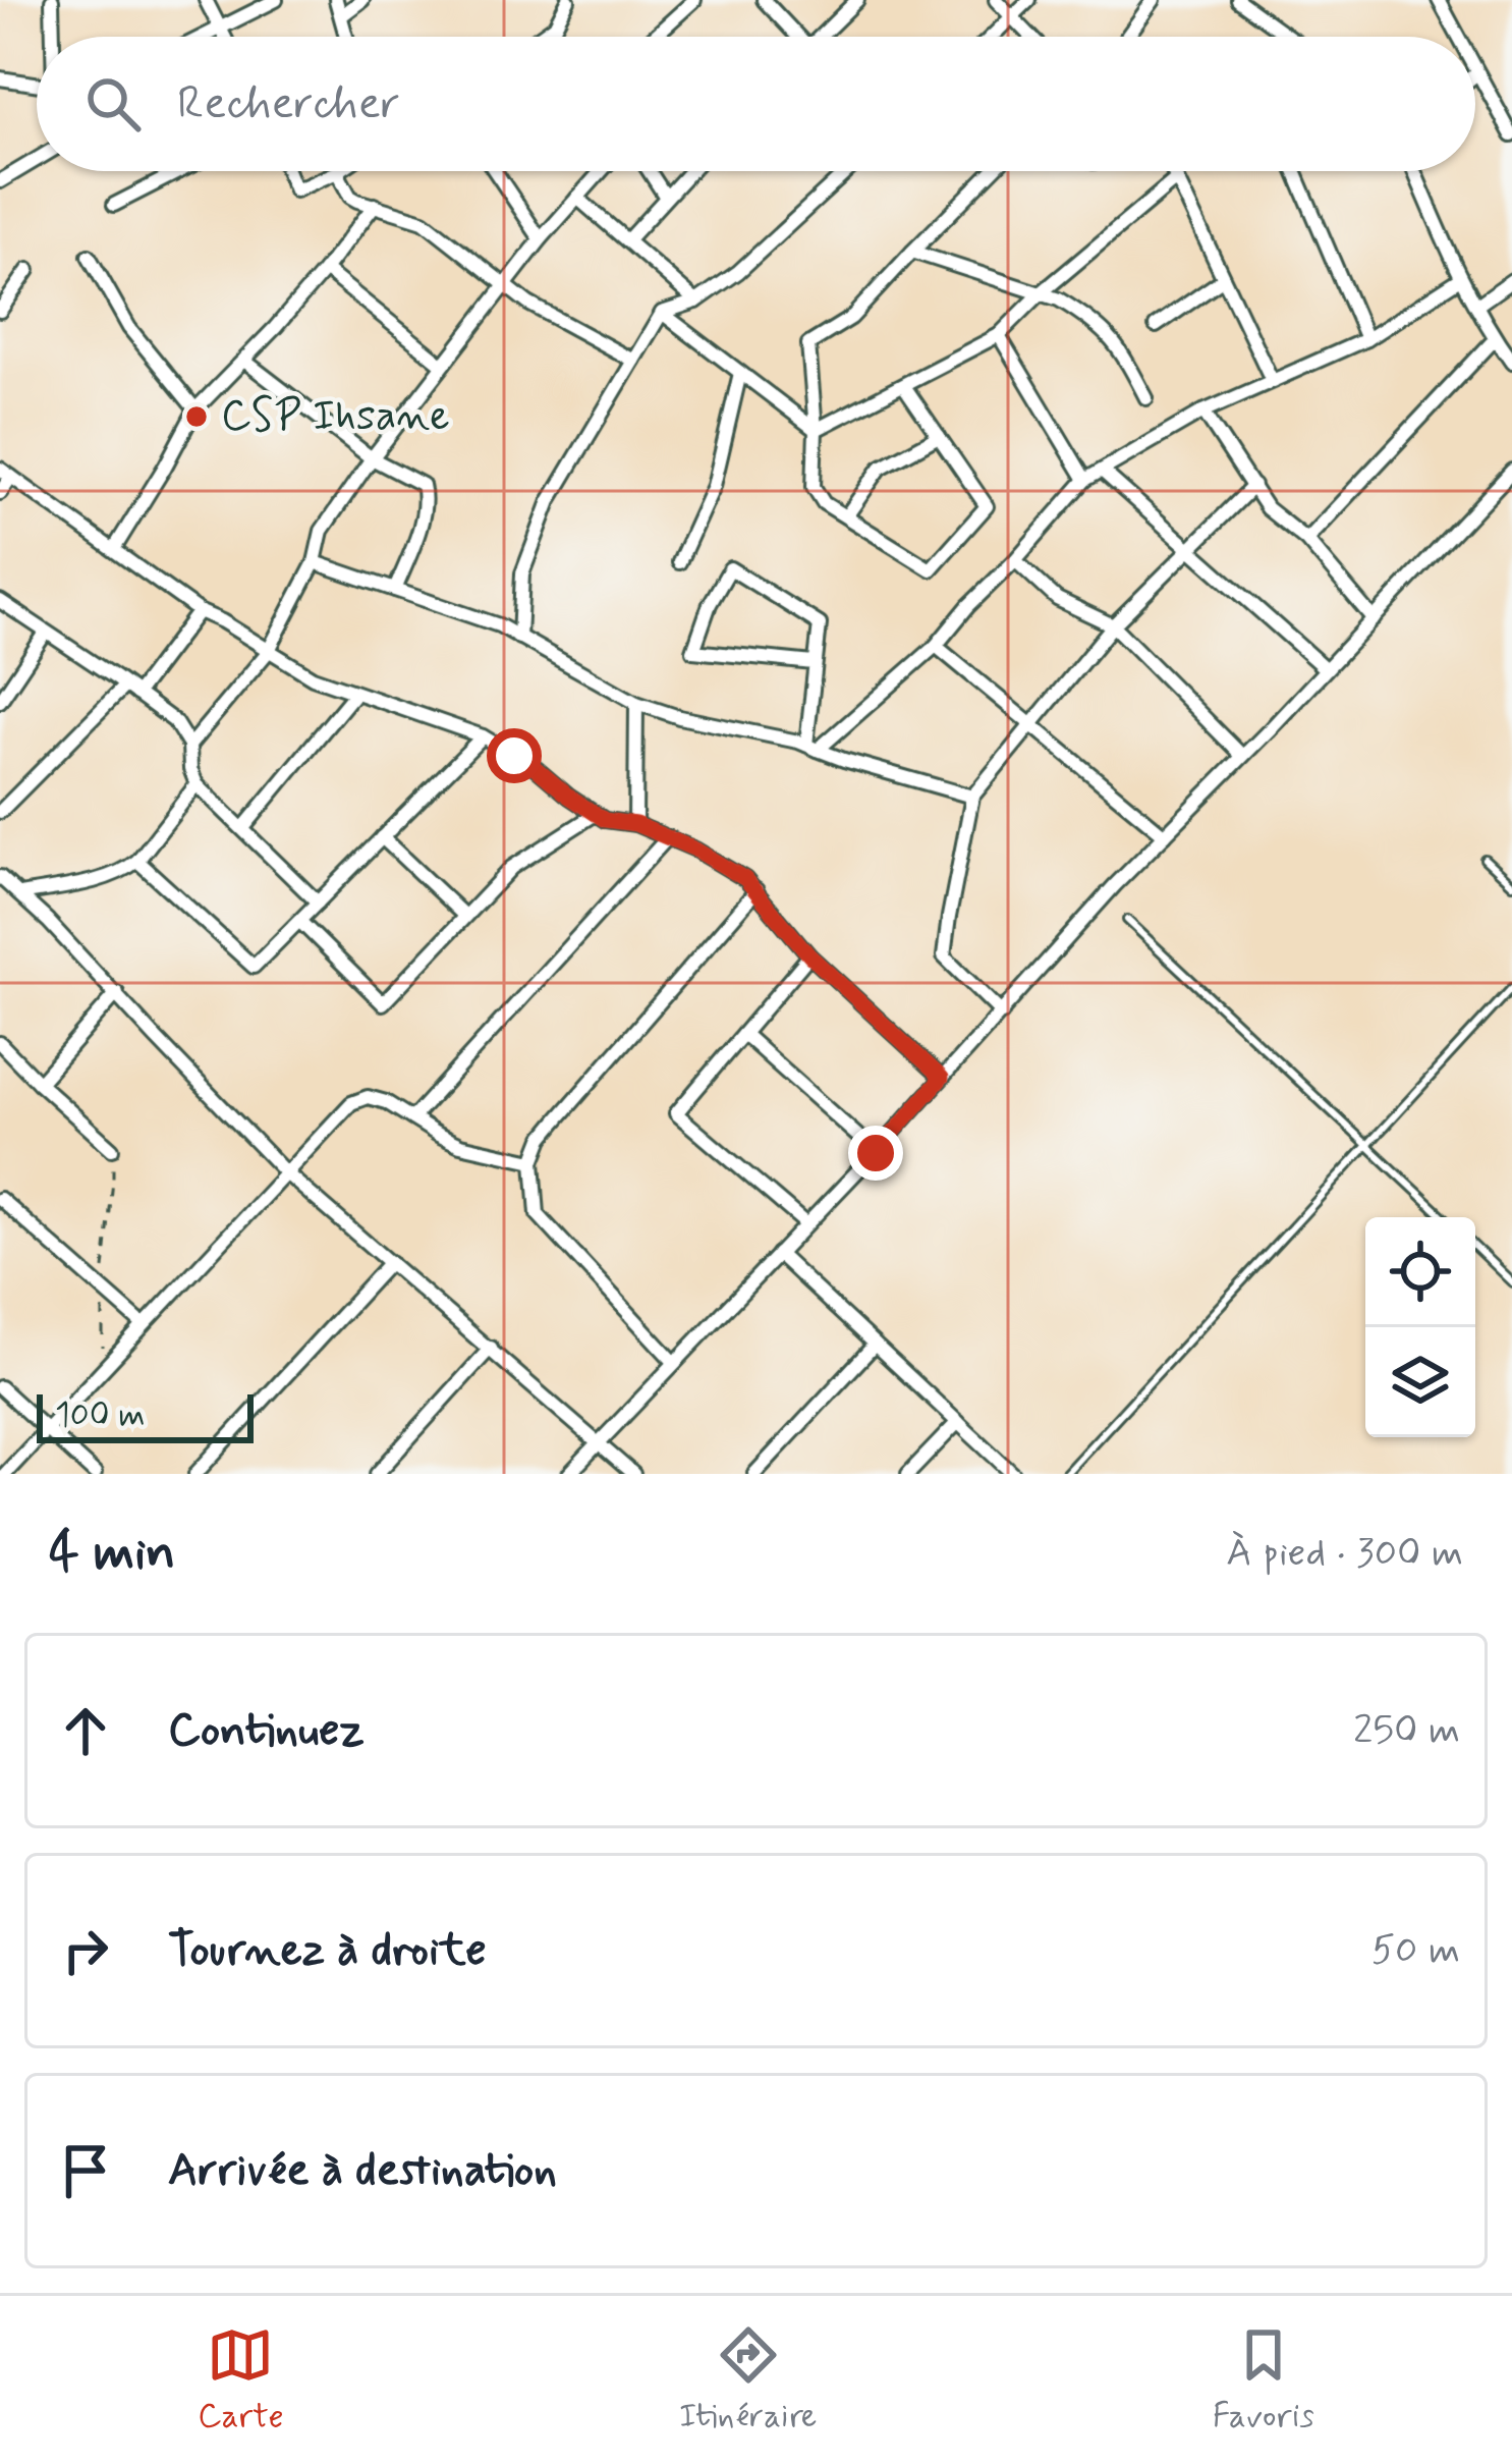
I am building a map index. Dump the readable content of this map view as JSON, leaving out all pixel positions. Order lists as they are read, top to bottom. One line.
{"places":["CSP Ihsane"],"scale_bar":"100 m","page":{"search":"Rechercher","scale":"100 m","heading":["4 min","À pied · 300 m"],"list":[["Continuez","250 m"],["Tournez à droite","50 m"],"Arrivée à destination"],"nav":["Carte","Itinéraire","Favoris"]}}
